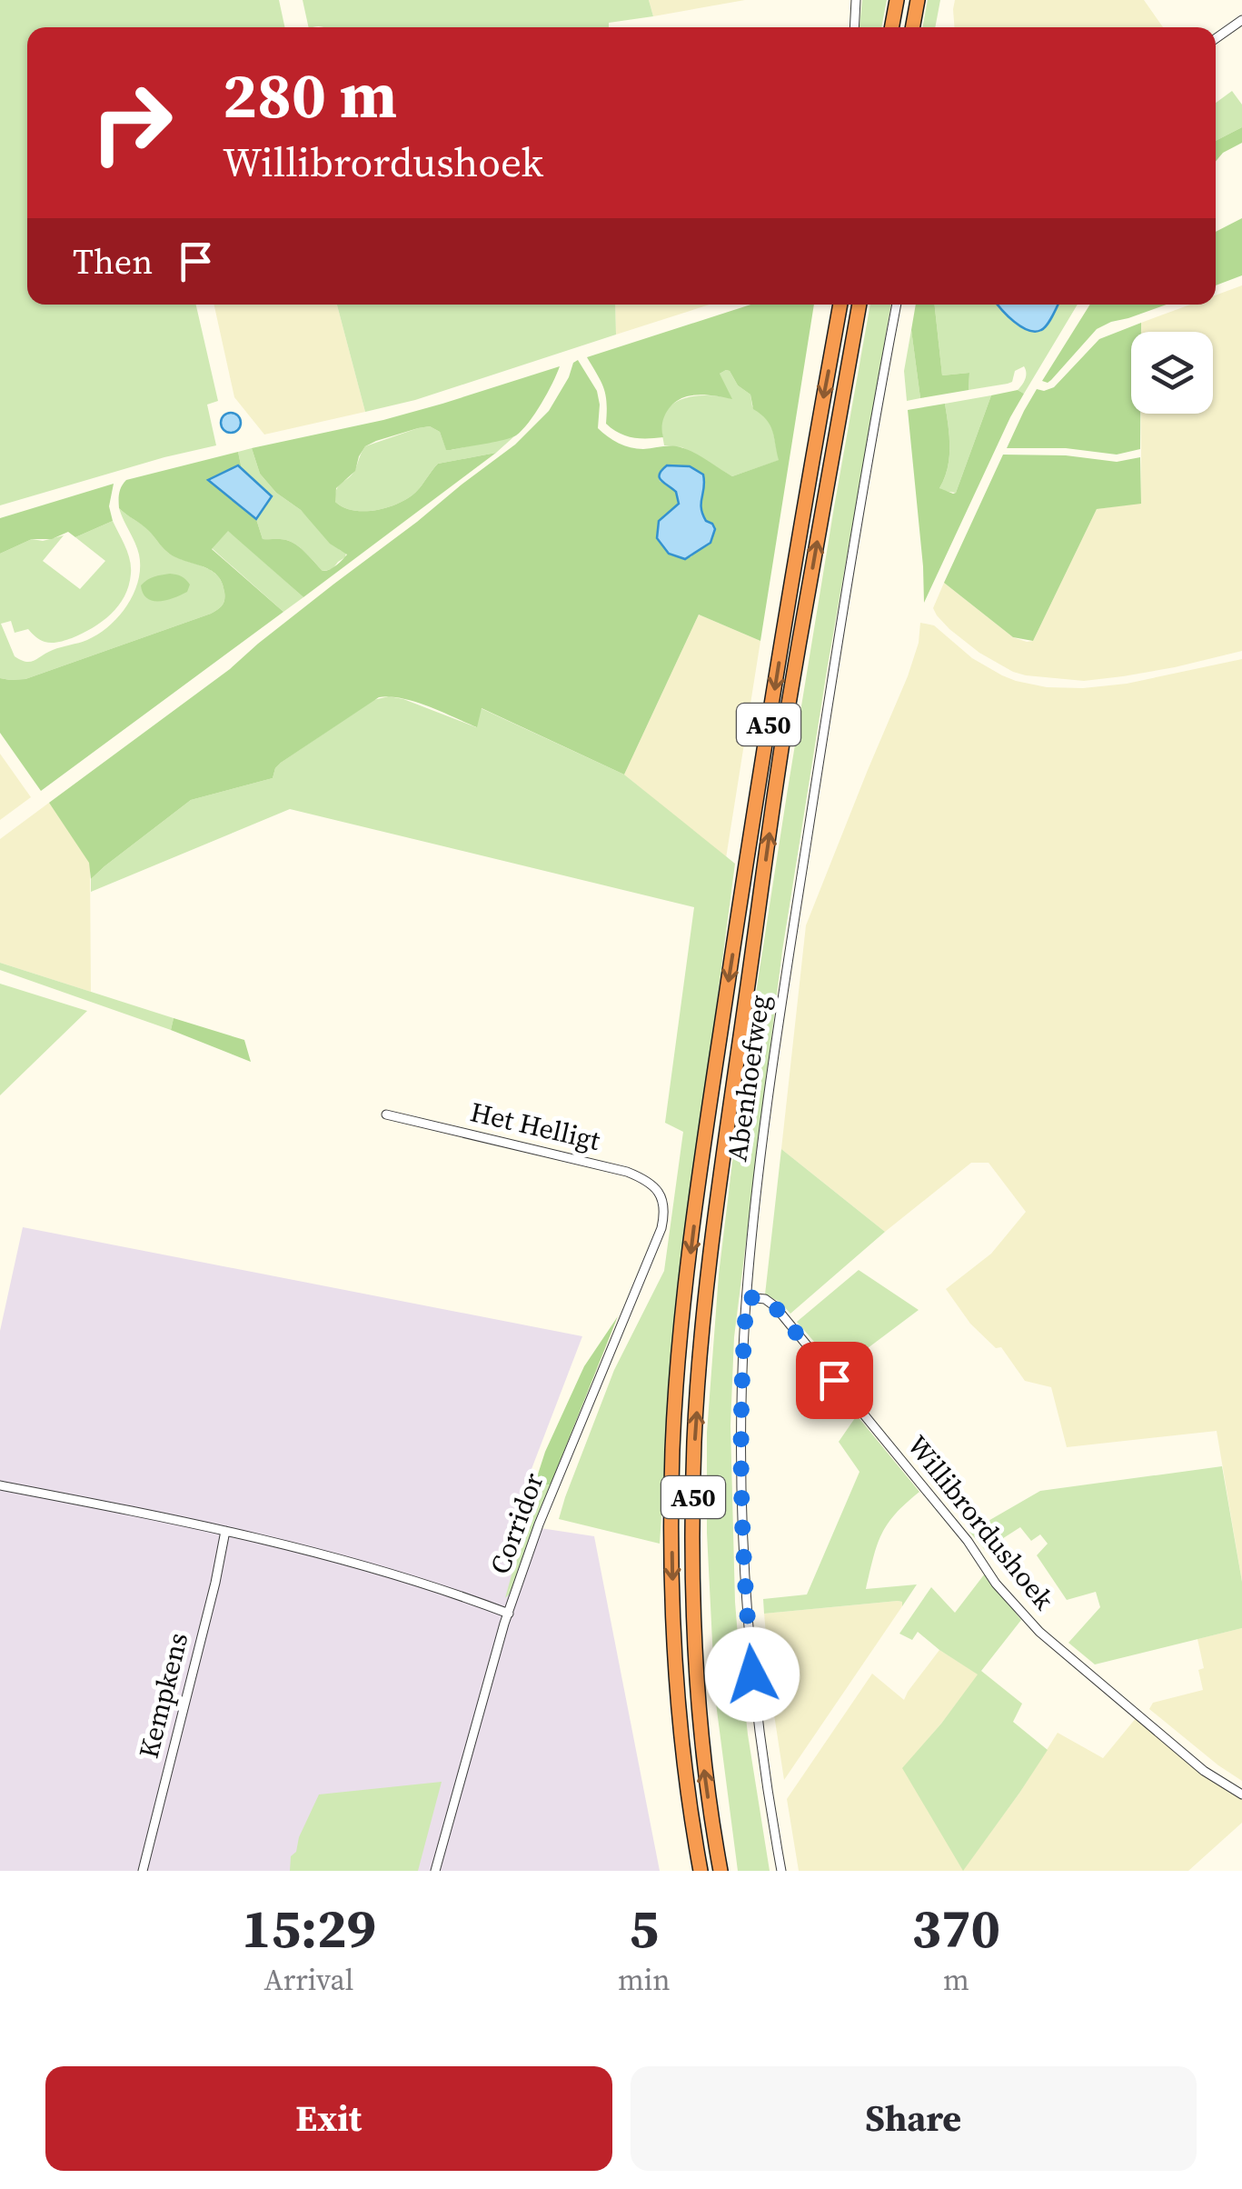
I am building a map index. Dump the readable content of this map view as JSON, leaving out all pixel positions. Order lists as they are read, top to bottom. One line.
{"streets":{"highway":["A50"],"street":["Abenhoefweg","Het Helligt","Willibrordushoek","Corridor","Kempkens"]},"crossings":[["Abenhoefweg","Willibrordushoek"],["Het Helligt","Corridor"]],"page":{"turn":["280 m","Willibrordushoek"],"then":"Then","eta":["15:29","Arrival","5","min","370","m"],"buttons":["Exit","Share"]}}
